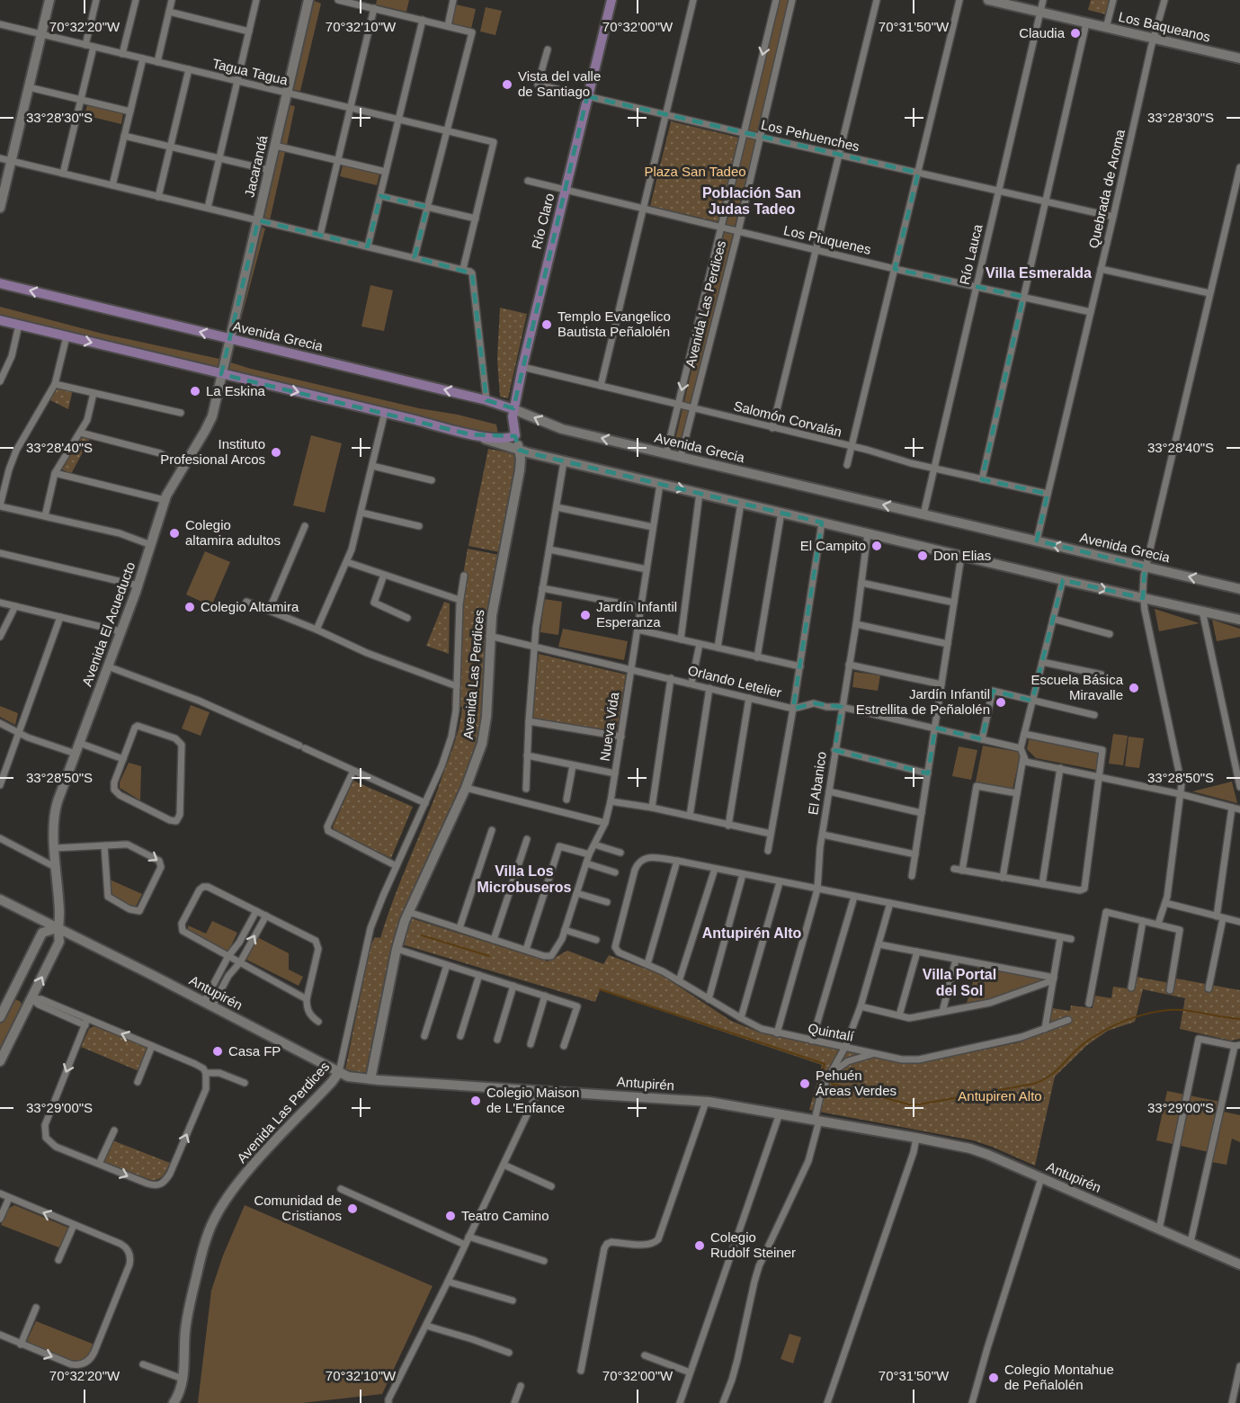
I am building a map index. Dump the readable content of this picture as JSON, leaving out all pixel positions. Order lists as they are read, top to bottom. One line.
{"streets":{"main road":["Río Claro","Avenida Grecia"],"street":["Los Baqueanos","Tagua Tagua","Los Pehuenches","Jacarandá","Quebrada de Aroma","Los Piuquenes","Río Lauca","Avenida Las Perdices","Salomón Corvalán","Avenida El Acueducto","Orlando Letelier","Nueva Vida","El Abanico","Antupirén","Quintalí"]},"crossings":[["Los Baqueanos","Quebrada de Aroma"],["Los Baqueanos","Río Lauca"],["Tagua Tagua","Jacarandá"],["Los Pehuenches","Quebrada de Aroma"],["Los Pehuenches","Río Claro"],["Los Pehuenches","Río Lauca"],["Los Pehuenches","Avenida Las Perdices"],["Jacarandá","Avenida Grecia"],["Jacarandá","Avenida El Acueducto"],["Quebrada de Aroma","Los Piuquenes"],["Quebrada de Aroma","Avenida Grecia"],["Quebrada de Aroma","Salomón Corvalán"],["Río Claro","Los Piuquenes"],["Río Claro","Avenida Las Perdices"],["Río Claro","Avenida Grecia"],["Río Claro","Salomón Corvalán"],["Los Piuquenes","Río Lauca"],["Los Piuquenes","Avenida Las Perdices"],["Río Lauca","Avenida Grecia"],["Río Lauca","Salomón Corvalán"],["Avenida Las Perdices","Avenida Grecia"],["Avenida Las Perdices","Salomón Corvalán"],["Avenida Las Perdices","Orlando Letelier"],["Avenida Las Perdices","Antupirén"],["Avenida Grecia","Avenida El Acueducto"],["Avenida El Acueducto","Antupirén"],["Orlando Letelier","Nueva Vida"],["Orlando Letelier","El Abanico"],["El Abanico","Quintalí"]],"districts":["Población San Judas Tadeo","Villa Esmeralda","Villa Los Microbuseros","Antupirén Alto","Villa Portal del Sol"],"parks":["Plaza San Tadeo","Antupiren Alto"],"places":["Claudia","Vista del valle de Santiago","Templo Evangelico Bautista Peñalolén","La Eskina","Instituto Profesional Arcos","Colegio altamira adultos","El Campito","Don Elias","Colegio Altamira","Jardín Infantil Esperanza","Escuela Básica Miravalle","Jardín Infantil Estrellita de Peñalolén","Casa FP","Pehuén Áreas Verdes","Colegio Maison de L'Enfance","Comunidad de Cristianos","Teatro Camino","Colegio Rudolf Steiner","Colegio Montahue de Peñalolén"],"coordinates":["70°32'20\"W","70°32'10\"W","70°32'00\"W","70°31'50\"W","33°28'30\"S","33°28'40\"S","33°28'50\"S","33°29'00\"S"]}
